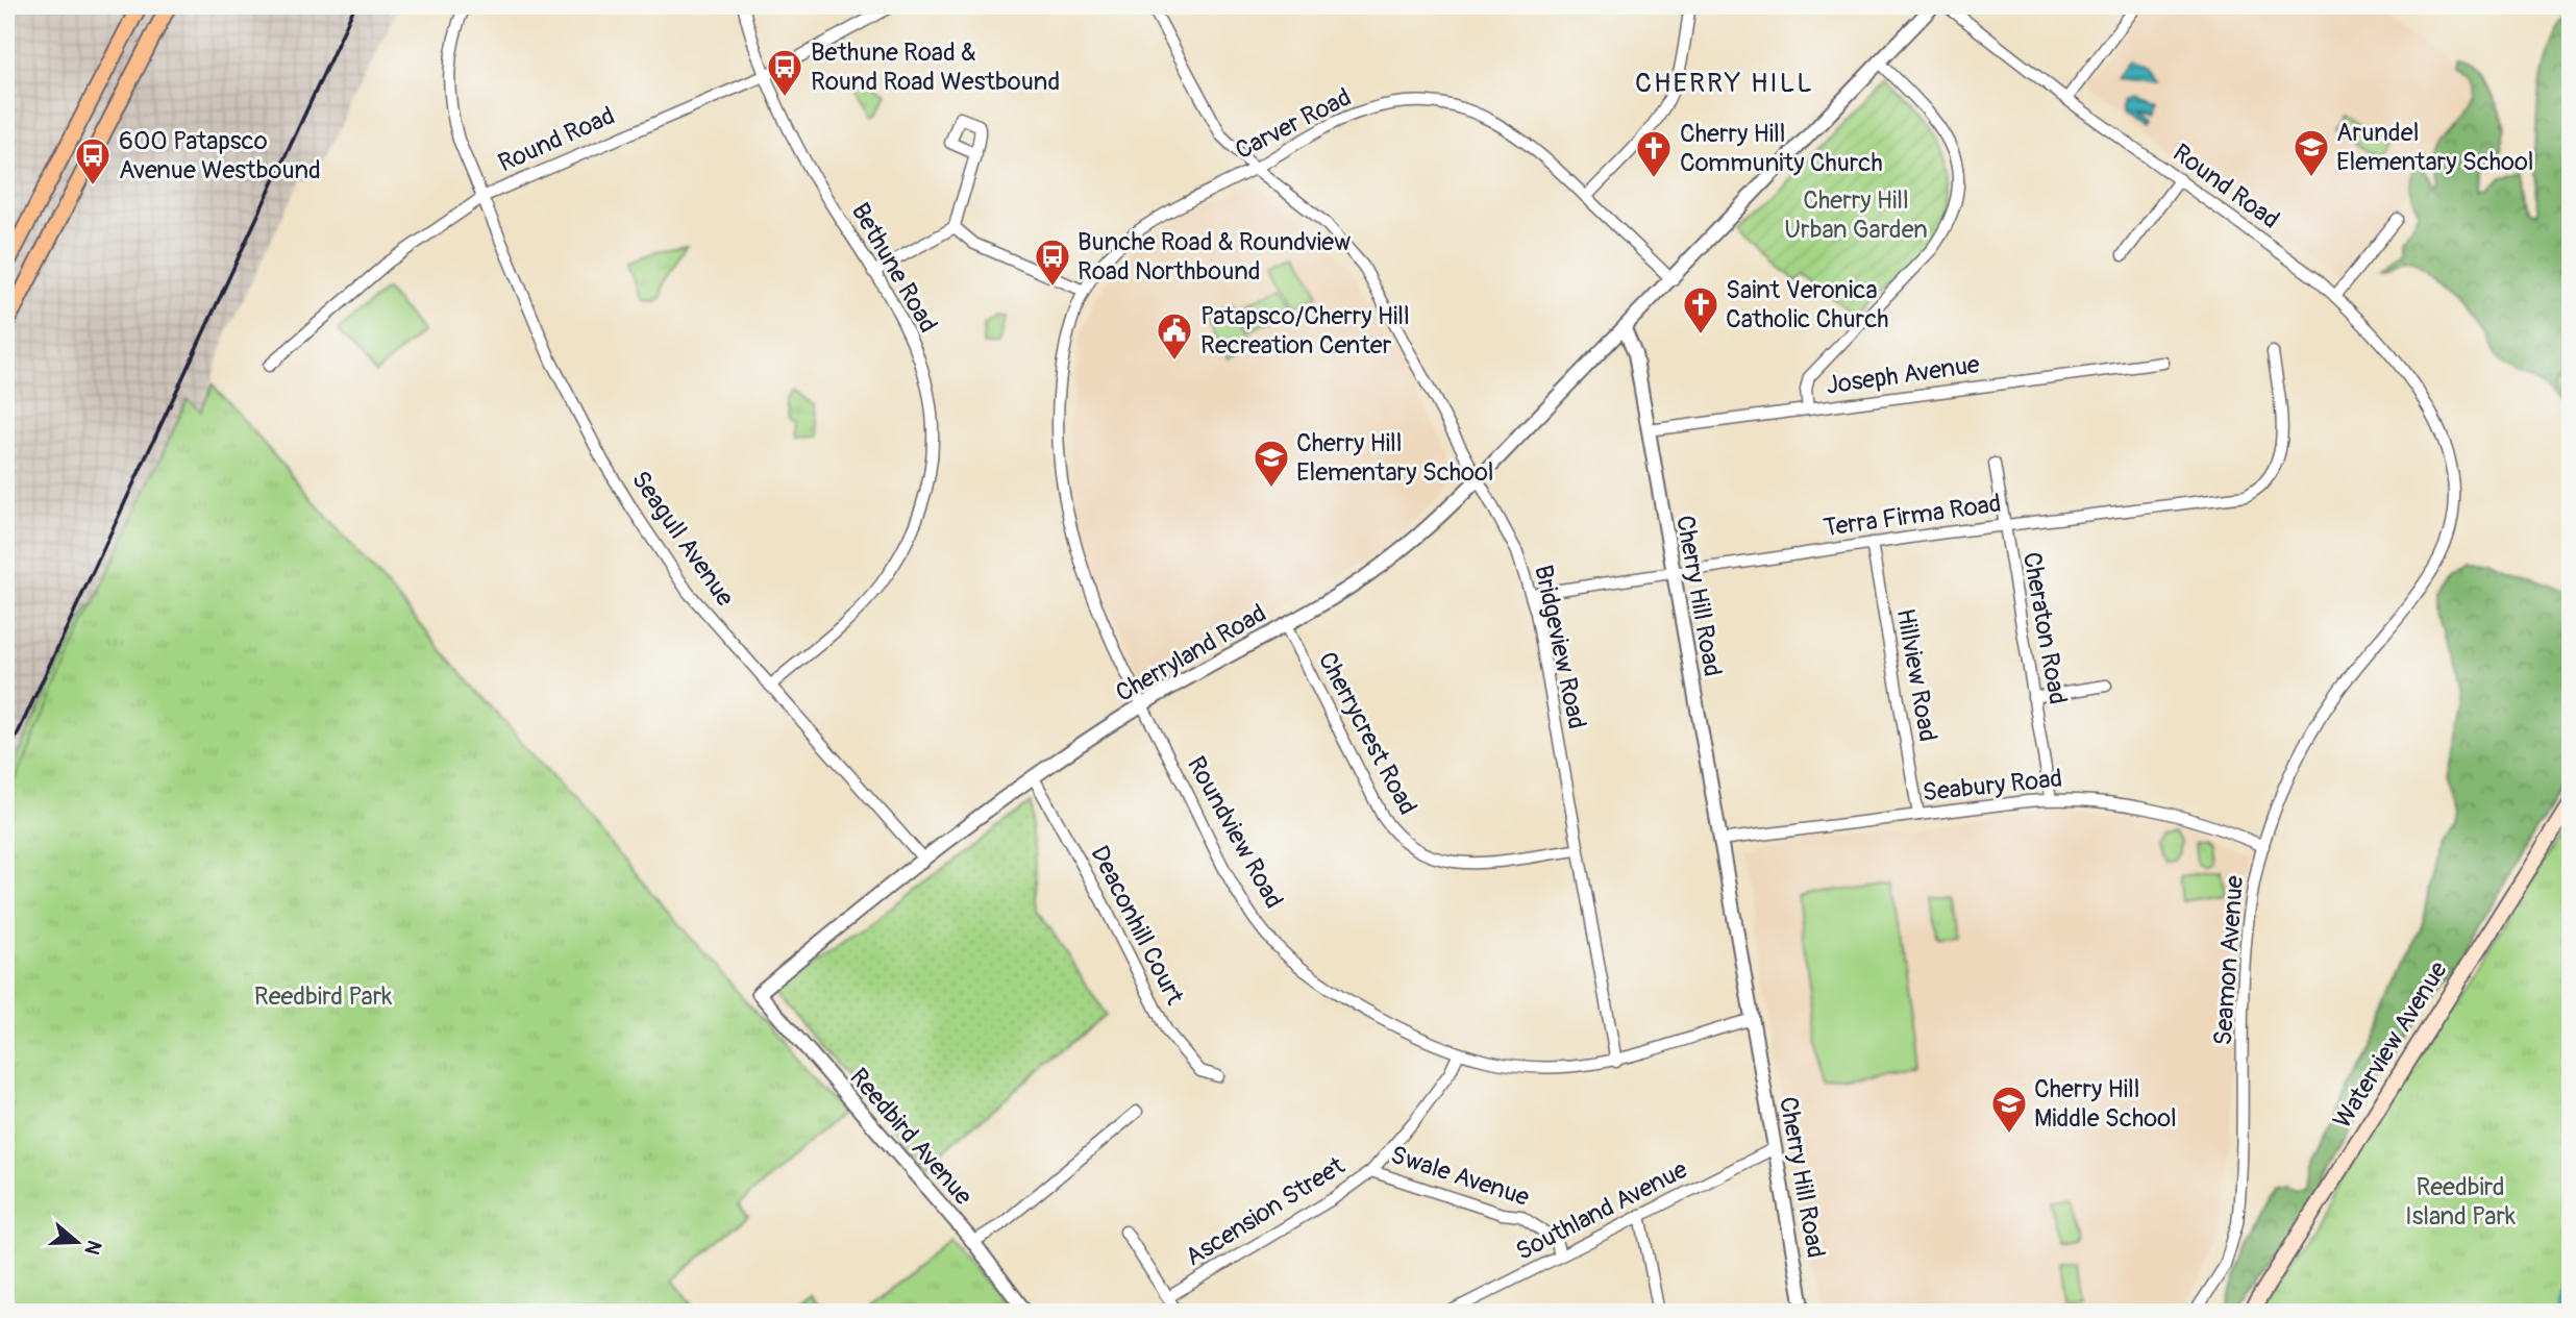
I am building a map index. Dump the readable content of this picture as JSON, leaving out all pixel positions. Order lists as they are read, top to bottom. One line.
{"streets":{"main road":["Waterview Avenue"],"street":["Carver Road","Round Road","Bethune Road","Joseph Avenue","Terra Firma Road","Seagull Avenue","Cherry Hill Road","Cheraton Road","Bridgeview Road","Cherryland Road","Hillview Road","Cherrycrest Road","Seabury Road","Roundview Road","Deaconhill Court","Seamon Avenue","Reedbird Avenue","Swale Avenue","Southland Avenue","Ascension Street"]},"crossings":[["Carver Road","Bridgeview Road"],["Carver Road","Roundview Road"],["Round Road","Bethune Road"],["Round Road","Seagull Avenue"],["Round Road","Seamon Avenue"],["Bethune Road","Seagull Avenue"],["Joseph Avenue","Cherry Hill Road"],["Terra Firma Road","Cherry Hill Road"],["Terra Firma Road","Cheraton Road"],["Terra Firma Road","Bridgeview Road"],["Terra Firma Road","Hillview Road"],["Seagull Avenue","Cherryland Road"],["Cherry Hill Road","Cherryland Road"],["Cherry Hill Road","Seabury Road"],["Cherry Hill Road","Roundview Road"],["Cherry Hill Road","Southland Avenue"],["Cheraton Road","Seabury Road"],["Bridgeview Road","Cherryland Road"],["Bridgeview Road","Cherrycrest Road"],["Bridgeview Road","Roundview Road"],["Cherryland Road","Cherrycrest Road"],["Cherryland Road","Roundview Road"],["Cherryland Road","Deaconhill Court"],["Cherryland Road","Reedbird Avenue"],["Hillview Road","Seabury Road"],["Seabury Road","Seamon Avenue"],["Roundview Road","Ascension Street"],["Swale Avenue","Southland Avenue"],["Swale Avenue","Ascension Street"]],"districts":["CHERRY HILL"],"parks":["Cherry Hill Urban Garden","Reedbird Park","Reedbird Island Park"],"places":{"bus stop":["Bethune Road & Round Road Westbound","600 Patapsco Avenue Westbound","Bunche Road & Roundview Road Northbound"],"school or university":["Arundel Elementary School","Cherry Hill Elementary School","Cherry Hill Middle School"],"church":["Cherry Hill Community Church","Saint Veronica Catholic Church"],"public building":["Patapsco/Cherry Hill Recreation Center"]},"north":"right"}
